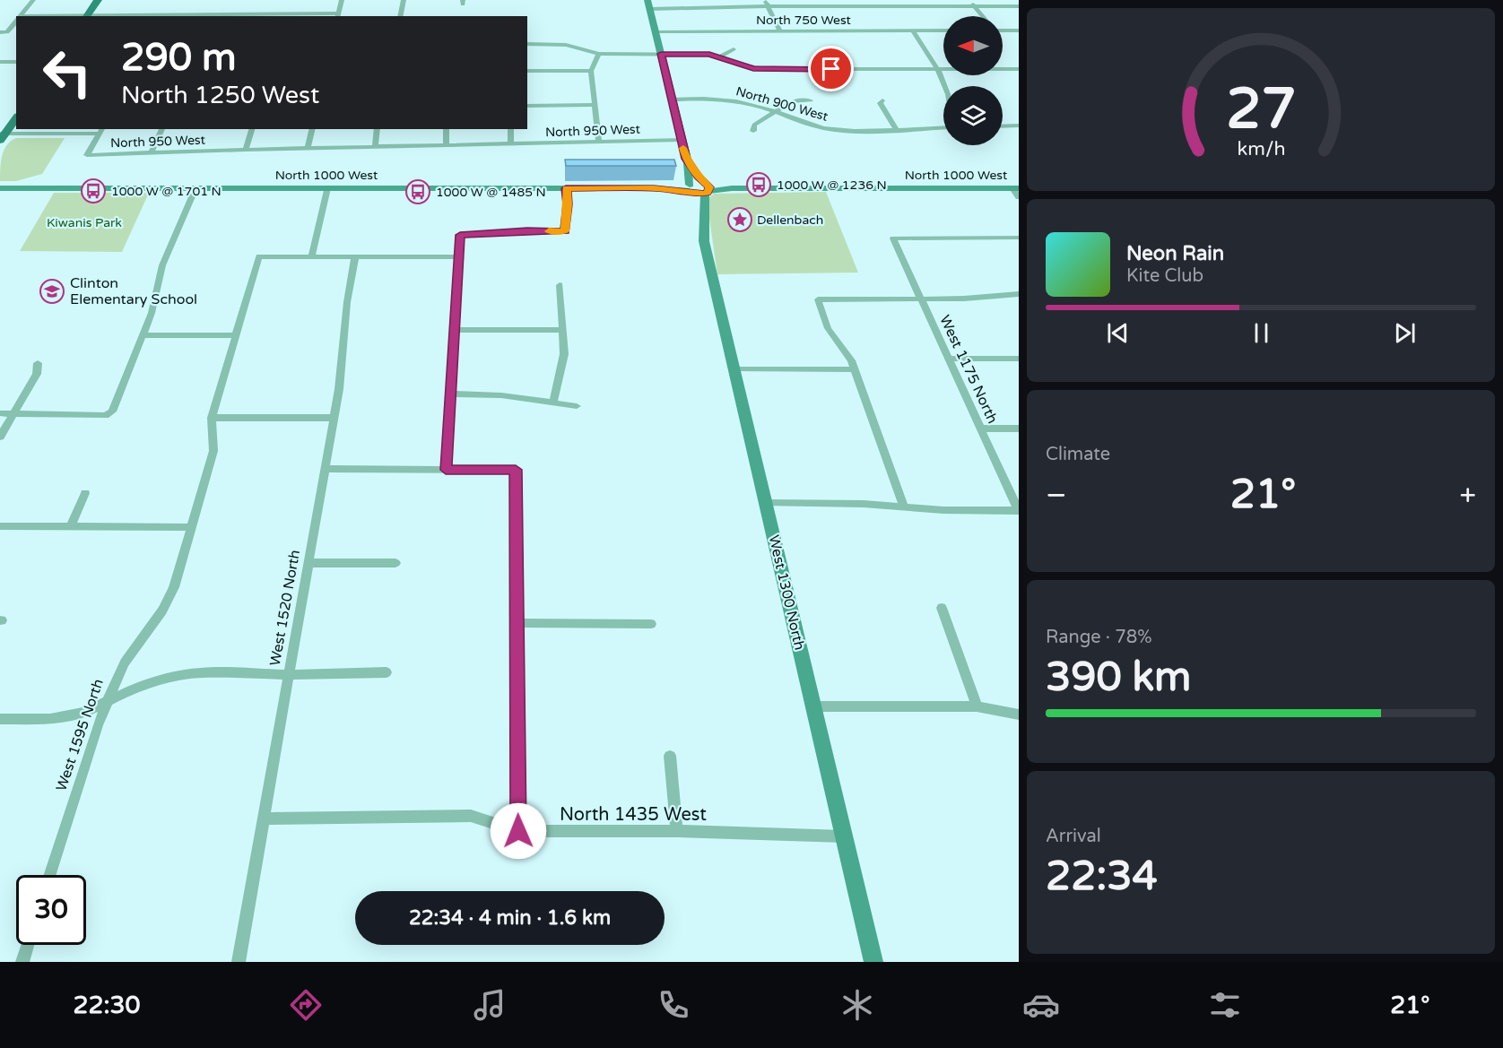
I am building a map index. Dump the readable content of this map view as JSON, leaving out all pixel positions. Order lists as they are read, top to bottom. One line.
{"streets":{"street":["North 750 West","North 900 West","North 950 West","North 1000 West","West 1175 North","West 1300 North","West 1520 North","West 1595 North","North 1435 West"]},"crossings":[["North 1000 West","West 1300 North"],["West 1300 North","North 1435 West"],["West 1520 North","North 1435 West"]],"parks":["Kiwanis Park"],"places":{"bus stop":["1000 W @ 1236 N","1000 W @ 1701 N","1000 W @ 1485 N"],"place":["Dellenbach"],"school or university":["Clinton Elementary School"]},"north":"left","page":{"turn":["290 m","North 1250 West"],"song":["Neon Rain","Kite Club"],"tile":["Climate",["Range · 78%","390 km"],["Arrival","22:34"]],"heat":["−","21°","+"],"limit":"30","trip":"22:34 · 4 min · 1.6 km","tabs":["22:30","21°"],"gauge":["27","km/h"]}}
